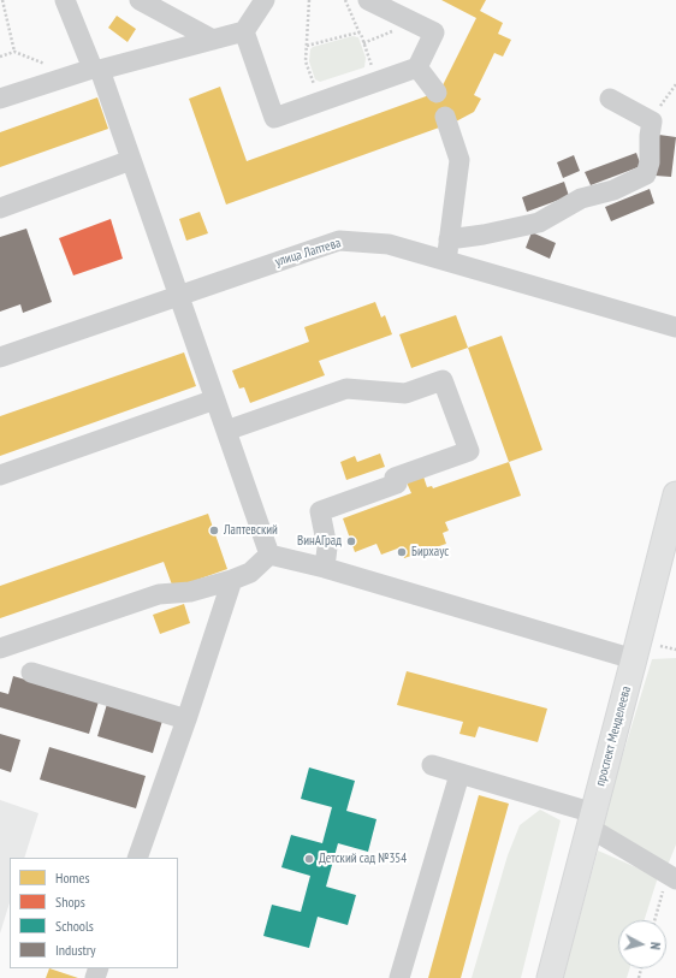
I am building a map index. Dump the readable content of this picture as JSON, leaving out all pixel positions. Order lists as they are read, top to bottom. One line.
{"streets":{"main road":["проспект Менделеева"],"street":["улица Лаптева"]},"places":["Лаптевский","ВинАГрад","Бирхаус","Детский сад №354"],"legend":["Homes","Shops","Schools","Industry"],"north":"right"}
